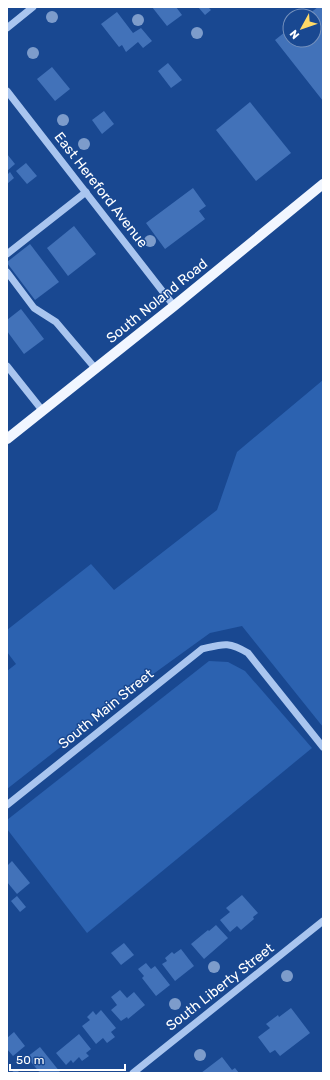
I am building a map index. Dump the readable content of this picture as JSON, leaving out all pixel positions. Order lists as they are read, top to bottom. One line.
{"streets":{"main road":["South Noland Road"],"street":["East Hereford Avenue","South Main Street","South Liberty Street"]},"crossings":[["East Hereford Avenue","South Noland Road"]],"scale_bar":"50 m","north":"bottom left"}
